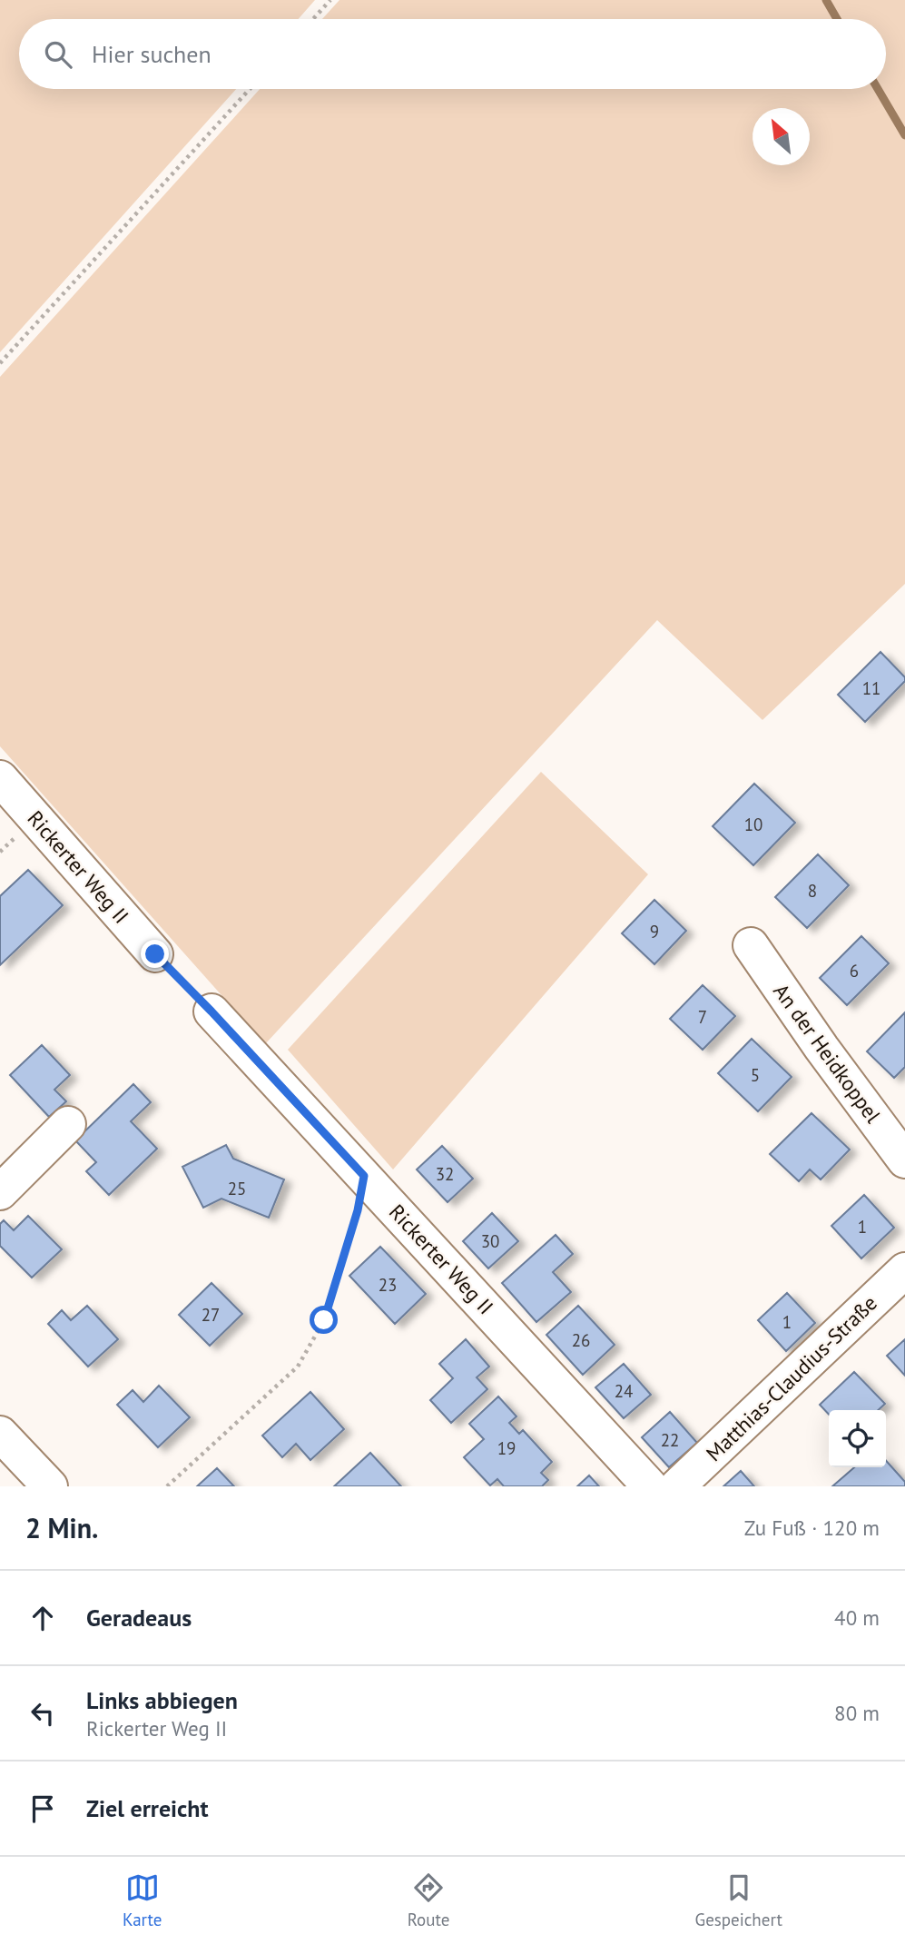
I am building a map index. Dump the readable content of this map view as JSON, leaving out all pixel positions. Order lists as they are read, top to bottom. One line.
{"streets":{"street":["Rickerter Weg II","An der Heidkoppel","Matthias-Claudius-Straße"]},"house_numbers":["11","10","8","9","6","7","5","32","25","1","30","23","27","1","26","24","22","19"],"north":"top left","page":{"search":"Hier suchen","heading":["2 Min.","Zu Fuß · 120 m"],"list":[["Geradeaus","40 m"],["Links abbiegen","Rickerter Weg II","80 m"],"Ziel erreicht"],"nav":["Karte","Route","Gespeichert"]}}
